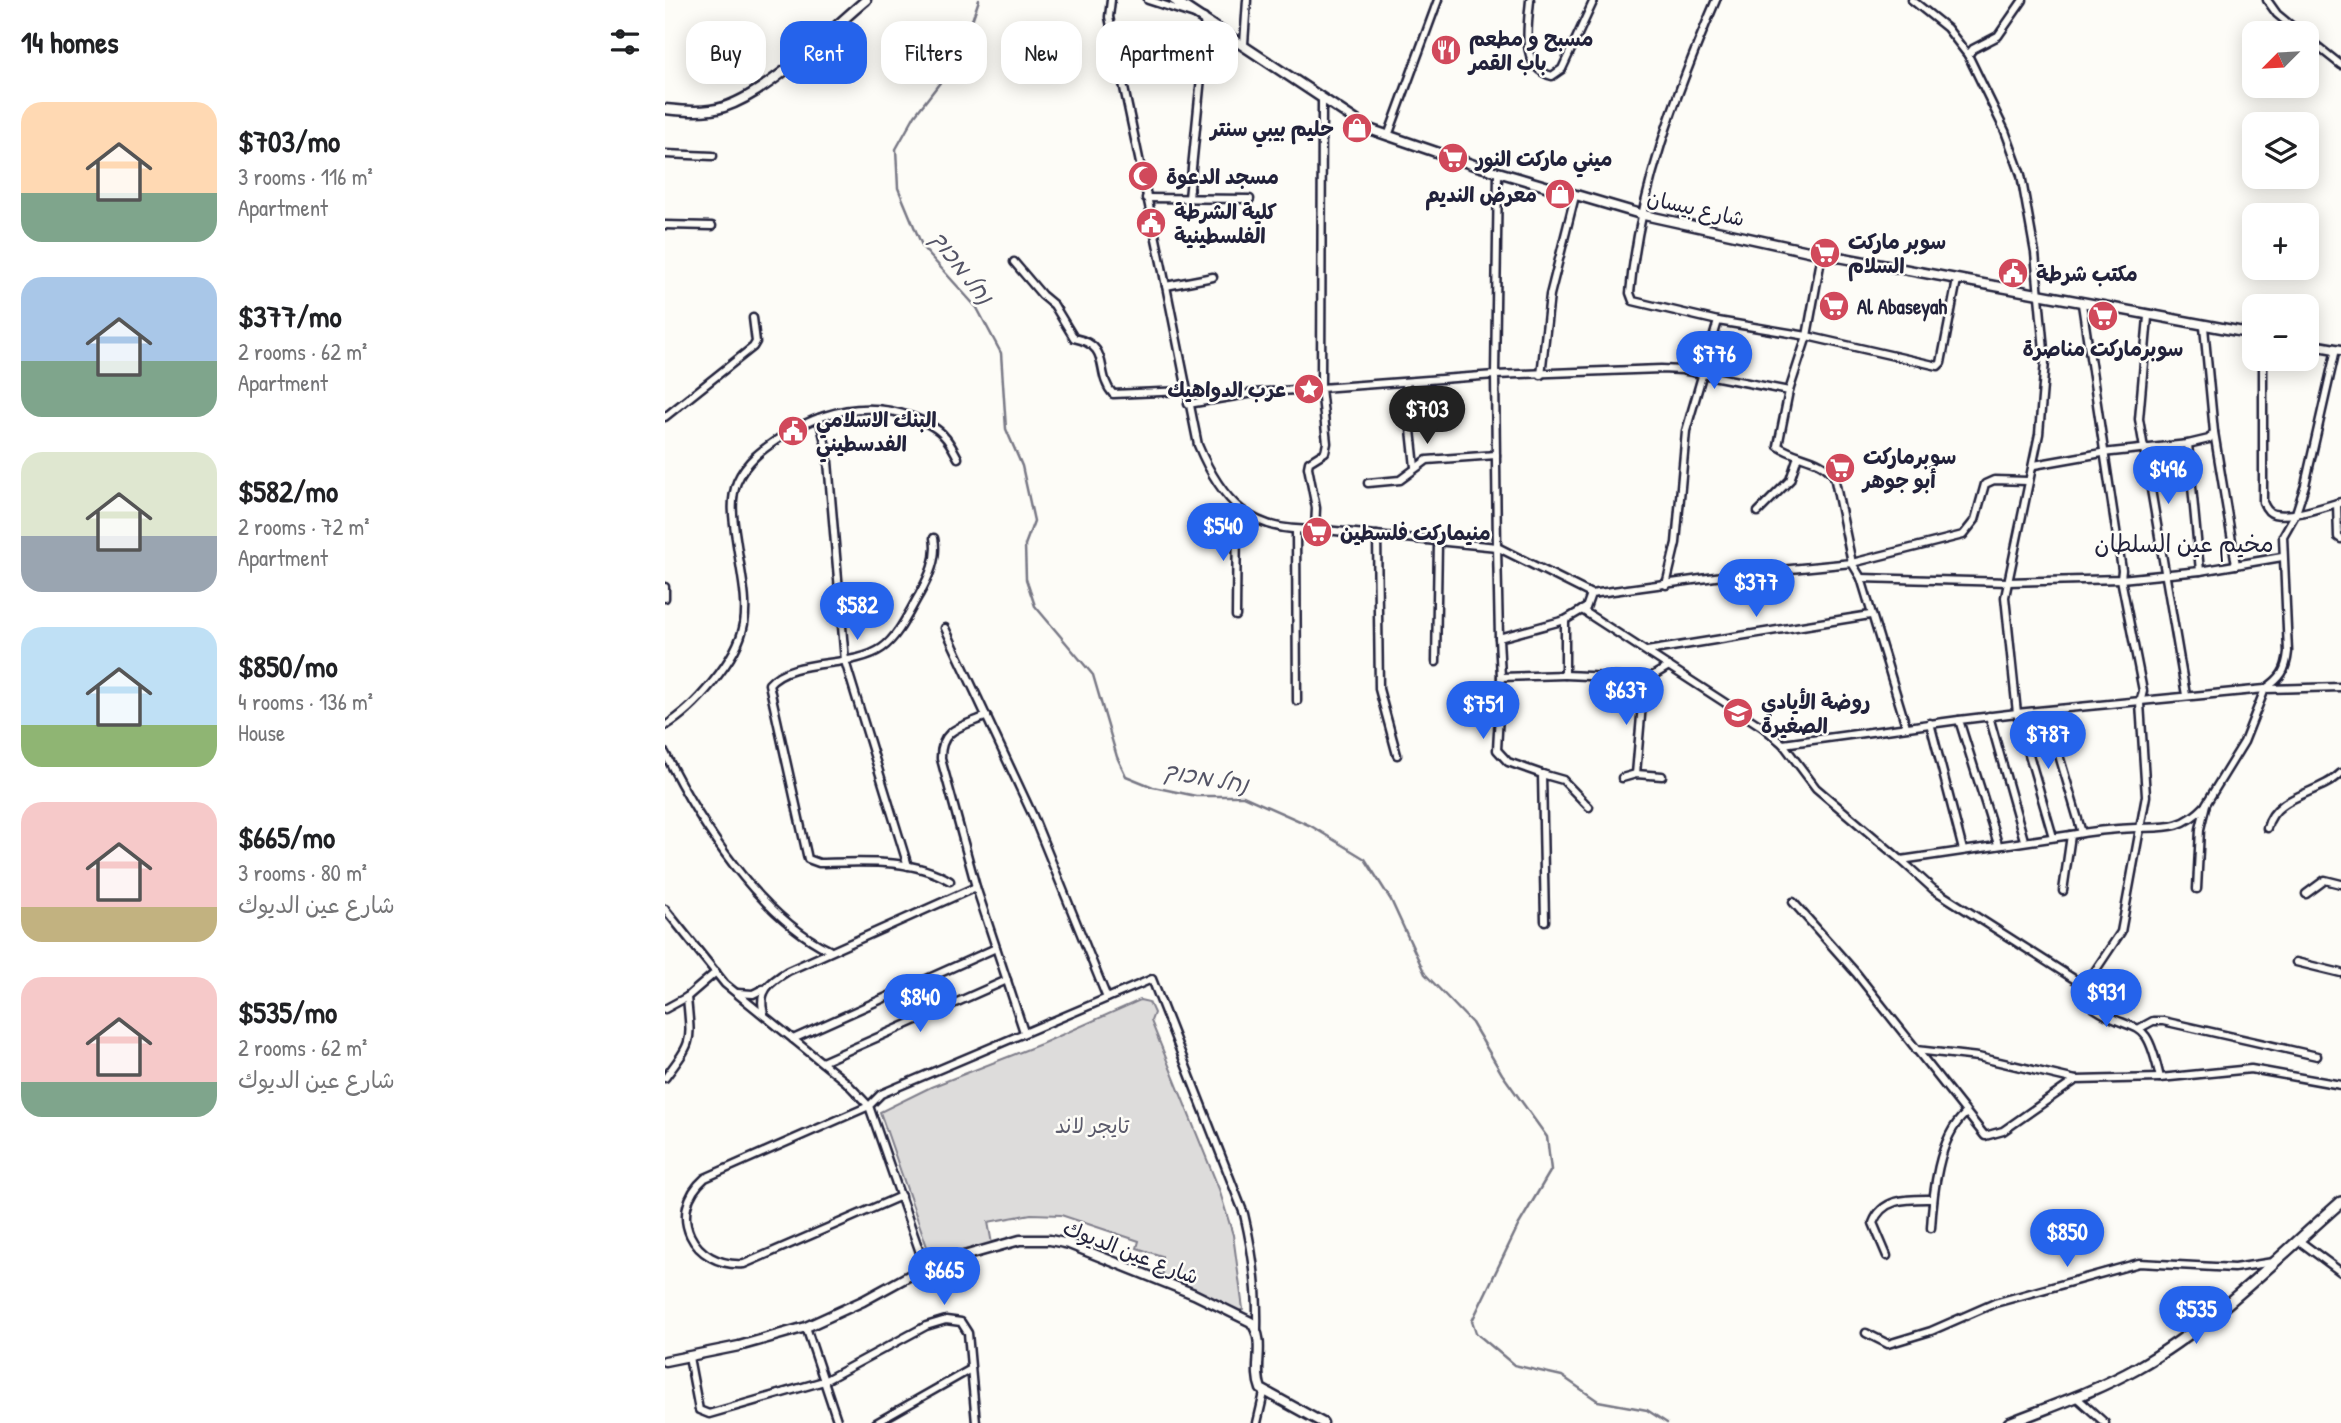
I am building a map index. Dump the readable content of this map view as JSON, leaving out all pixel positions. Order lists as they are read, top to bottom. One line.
{"streets":{"street":["شارع بيسان","شارع عين الديوك"]},"districts":["مخيم عين السلطان"],"water":["נחל מכוך"],"parks":["تايجر لاند"],"places":{"restaurant":["مسبح و مطعم باب القمر"],"shop":["حليم بيبي سنتر","معرض النديم"],"supermarket":["ميني ماركت النور","سوبر ماركت السلام","Al Abaseyah","سوبرماركت مناصرة","سوبرماركت أبو جوهر","منيماركت فلسطين"],"mosque":["مسجد الدعوة"],"public building":["كلية الشرطة الفلسطينية","مكتب شرطة","البنك الاسلامي الفدسطيني"],"place":["عرب الدواهيك"],"school or university":["روضة الأيادي الصغيرة"]},"north":"bottom left","page":{"heading":"14 homes","map_buttons":["+","−"],"chip":["Buy","Rent","Filters","New","Apartment"],"list":[{"name":"$703/mo","note":"3 rooms · 116 m² · Apartment"},{"name":"$377/mo","note":"2 rooms · 62 m² · Apartment"},{"name":"$582/mo","note":"2 rooms · 72 m² · Apartment"},{"name":"$850/mo","note":"4 rooms · 136 m² · House"},{"name":"$665/mo","note":"3 rooms · 80 m² · شارع عين الديوك"},{"name":"$535/mo","note":"2 rooms · 62 m² · شارع عين الديوك"}],"price":["$776","$703","$496","$540","$377","$582","$637","$751","$787","$931","$840","$850","$665","$535"]}}
